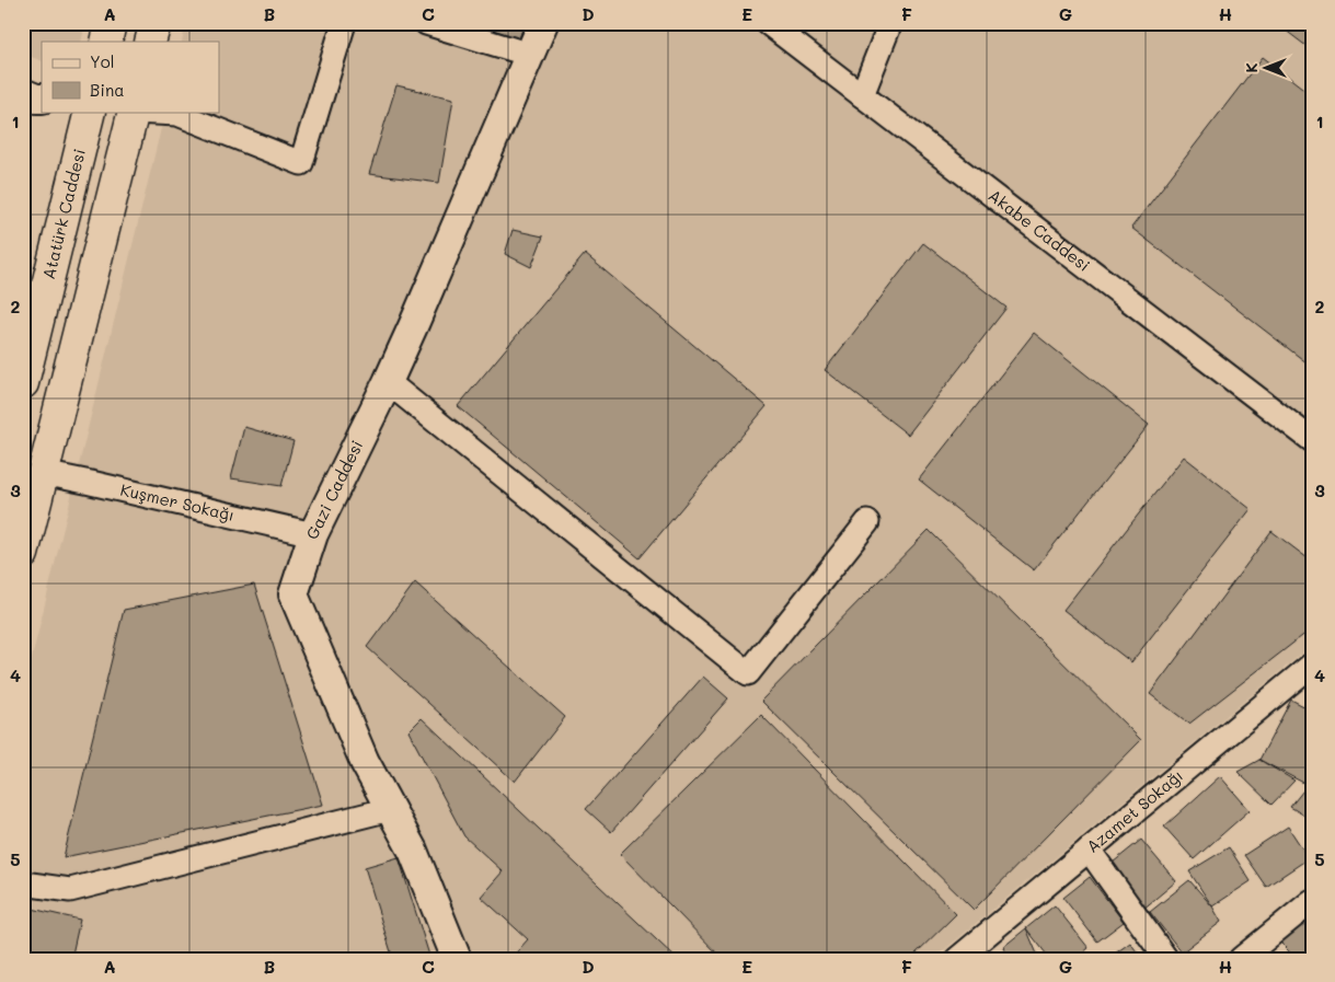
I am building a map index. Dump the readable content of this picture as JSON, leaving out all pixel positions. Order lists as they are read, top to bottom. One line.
{"streets":{"main road":["Atatürk Caddesi"],"street":["Akabe Caddesi","Gazi Caddesi","Kuşmer Sokağı","Azamet Sokağı"]},"crossings":[["Gazi Caddesi","Kuşmer Sokağı"]],"legend":["Yol","Bina"],"north":"left","grid":{"columns":["A","B","C","D","E","F","G","H"],"rows":["1","2","3","4","5"]}}
